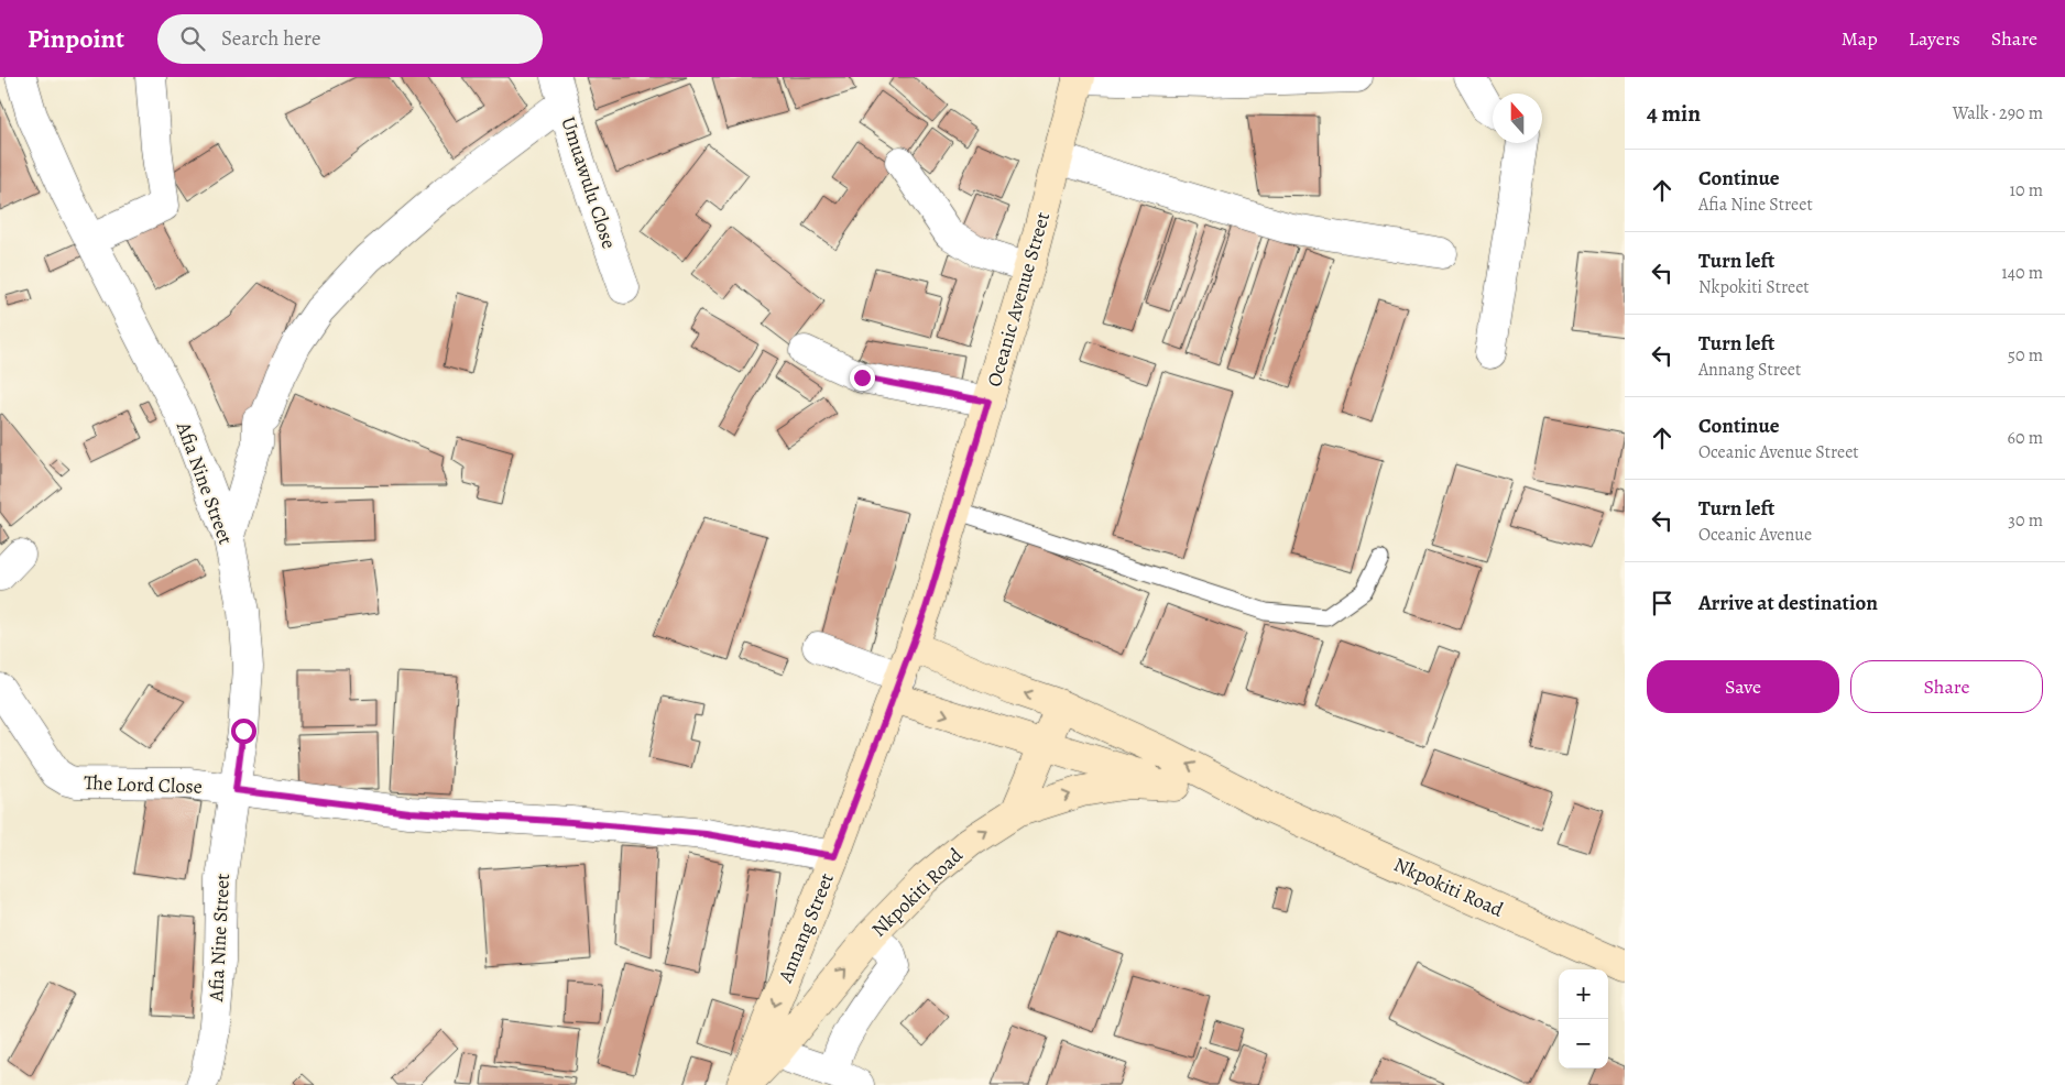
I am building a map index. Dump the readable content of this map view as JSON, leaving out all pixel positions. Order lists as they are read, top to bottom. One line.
{"streets":{"main road":["Oceanic Avenue Street","Nkpokiti Road","Annang Street"],"street":["Umuawulu Close","Afia Nine Street","The Lord Close"]},"crossings":[["Oceanic Avenue Street","Annang Street"],["Afia Nine Street","The Lord Close"],["The Lord Close","Annang Street"],["Nkpokiti Road","Annang Street"]],"one_way":["Nkpokiti Road","Annang Street"],"north":"top","page":{"header":"Pinpoint","search":"Search here","nav":["Map","Layers","Share"],"heading":["4 min","Walk · 290 m"],"list":[["Continue","Afia Nine Street","10 m"],["Turn left","Nkpokiti Street","140 m"],["Turn left","Annang Street","50 m"],["Continue","Oceanic Avenue Street","60 m"],["Turn left","Oceanic Avenue","30 m"],"Arrive at destination"],"buttons":["Save","Share"],"map_buttons":["+","−"]}}
